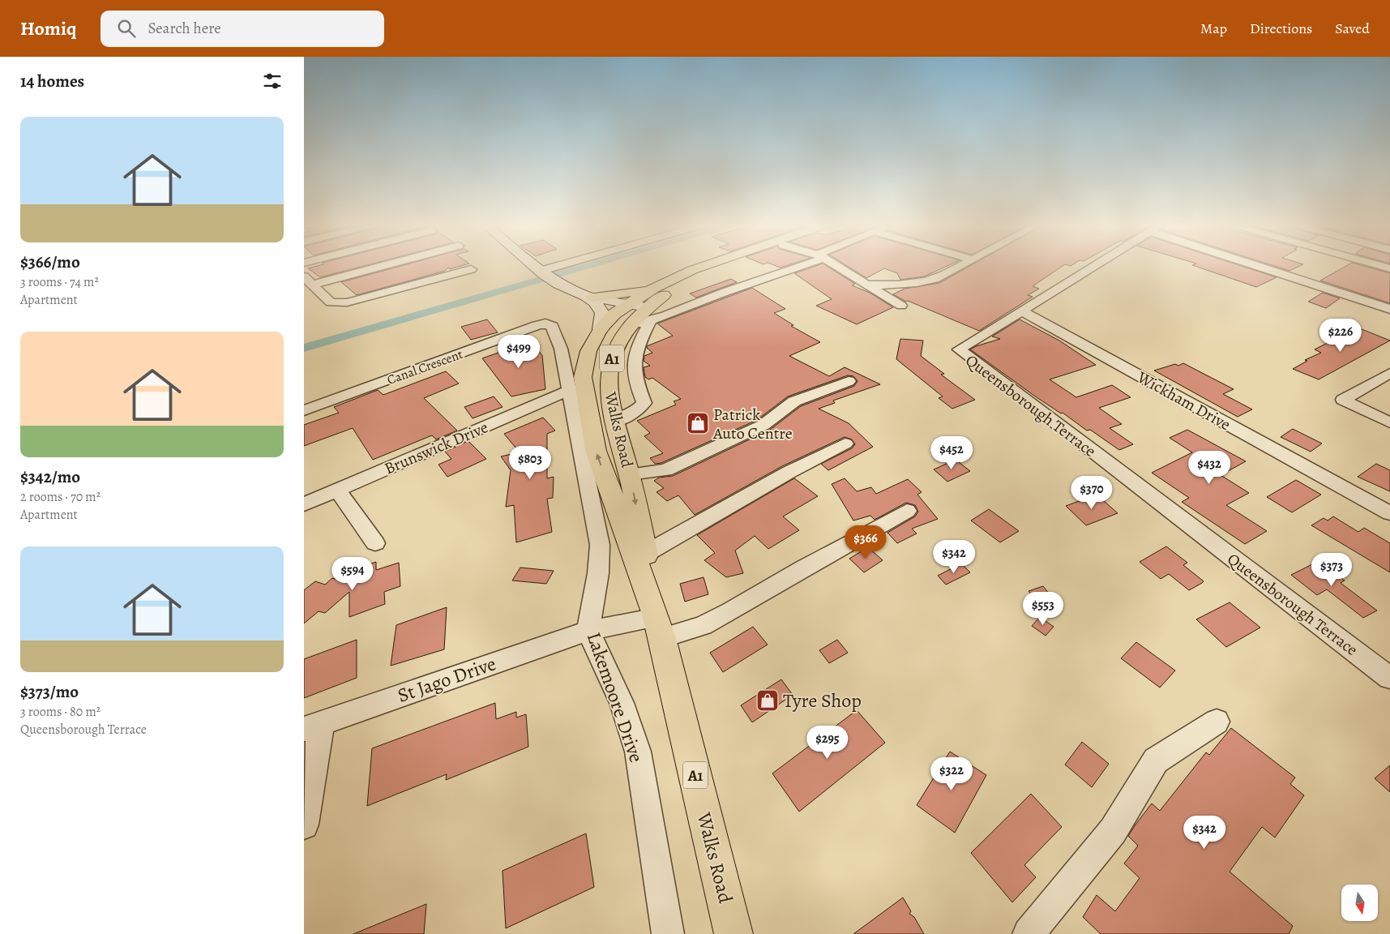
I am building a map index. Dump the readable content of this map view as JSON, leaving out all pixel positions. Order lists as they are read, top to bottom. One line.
{"streets":{"main road":["A1","Walks Road"],"street":["Canal Crescent","Wickham Drive","Queensborough Terrace","Brunswick Drive","St Jago Drive","Lakemoore Drive"]},"crossings":[["A1","Walks Road"],["Canal Crescent","Lakemoore Drive"],["Wickham Drive","Queensborough Terrace"],["Walks Road","St Jago Drive"],["Brunswick Drive","Lakemoore Drive"],["St Jago Drive","Lakemoore Drive"]],"places":{"shop":["Patrick Auto Centre","Tyre Shop"]},"north":"bottom","page":{"header":"Homiq","search":"Search here","nav":["Map","Directions","Saved"],"heading":"14 homes","list":[{"name":"$366/mo","note":"3 rooms · 74 m² · Apartment"},{"name":"$342/mo","note":"2 rooms · 70 m² · Apartment"},{"name":"$373/mo","note":"3 rooms · 80 m² · Queensborough Terrace"}],"price":["$226","$499","$452","$803","$432","$370","$366","$342","$373","$594","$553","$295","$322","$342"]}}
